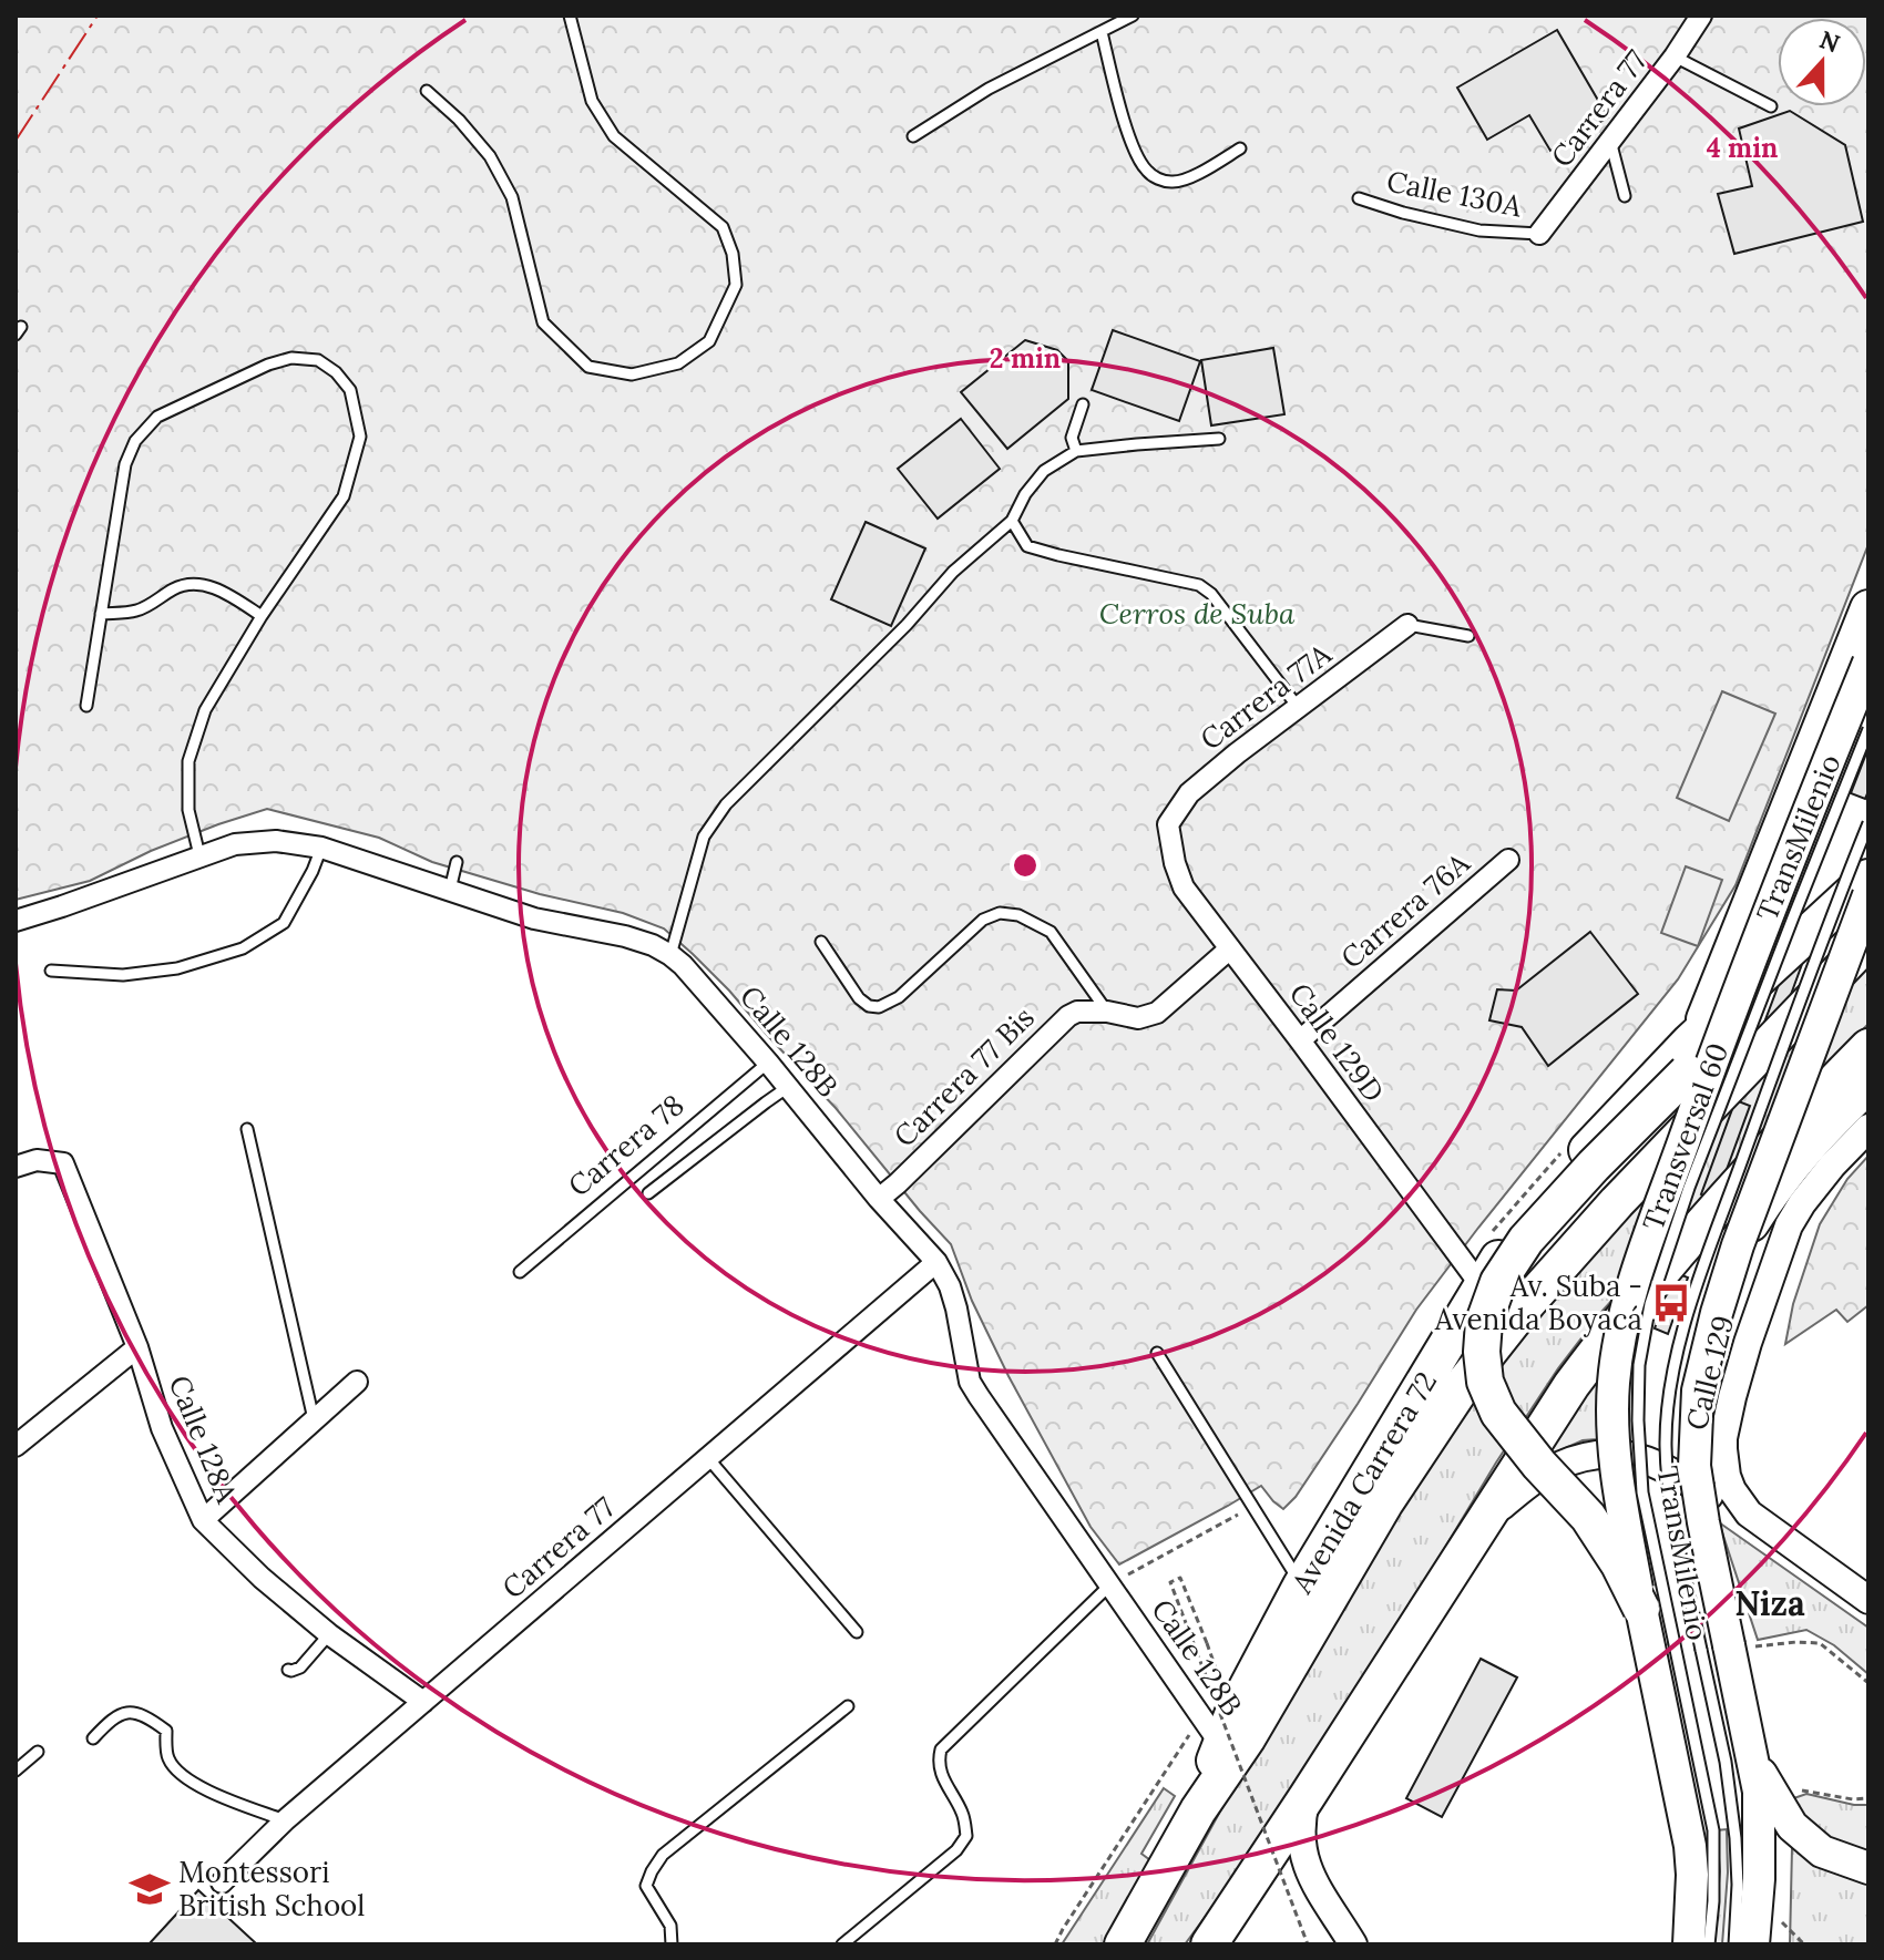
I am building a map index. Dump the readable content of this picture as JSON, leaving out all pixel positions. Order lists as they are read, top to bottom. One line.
{"streets":{"highway":["Avenida Carrera 72"],"main road":["Transversal 60","Calle 129"],"street":["Carrera 77","Carrera 77A","Carrera 76A","Calle 128B","Calle 129D","Carrera 77 Bis","Calle 128A"],"lane":["Calle 130A","TransMilenio","Carrera 78"]},"crossings":[["Carrera 77","Calle 130A"],["Carrera 77","Calle 128B"],["Carrera 77","Calle 128A"],["Carrera 77A","Calle 129D"],["TransMilenio","Transversal 60"],["Carrera 76A","Calle 129D"],["Calle 128B","Carrera 77 Bis"],["Calle 128B","Carrera 78"],["Calle 128B","Avenida Carrera 72"],["Calle 129D","Carrera 77 Bis"],["Calle 129D","Avenida Carrera 72"]],"districts":["Niza"],"parks":["Cerros de Suba"],"places":{"bus stop":["Av. Suba - Avenida Boyacá"],"school or university":["Montessori British School"]},"north":"top","rings":["4 min","2 min"]}
